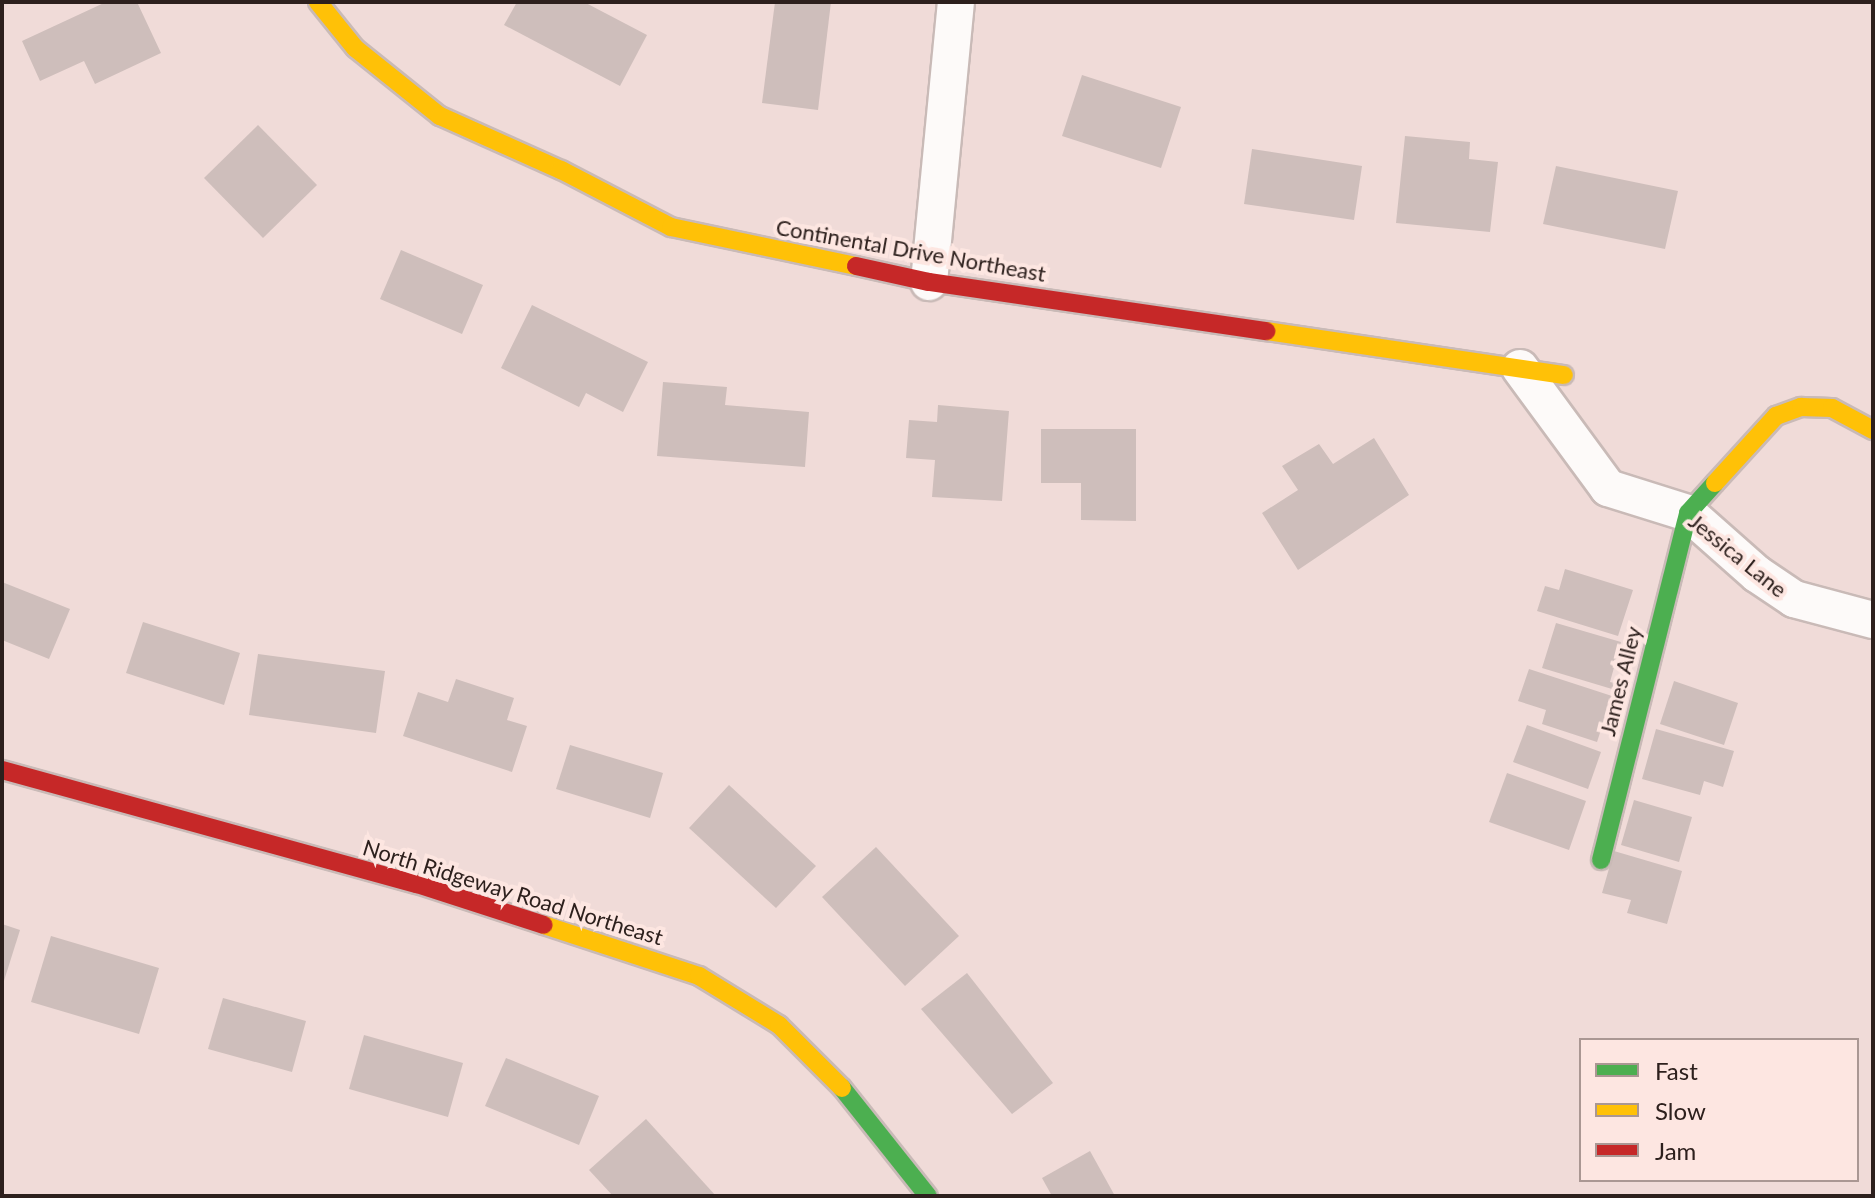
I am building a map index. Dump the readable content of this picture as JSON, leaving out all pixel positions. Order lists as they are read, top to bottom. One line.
{"streets":{"street":["Continental Drive Northeast","Jessica Lane","James Alley","North Ridgeway Road Northeast"]},"crossings":[["Continental Drive Northeast","Jessica Lane"],["Jessica Lane","James Alley"]],"legend":["Fast","Slow","Jam"]}
